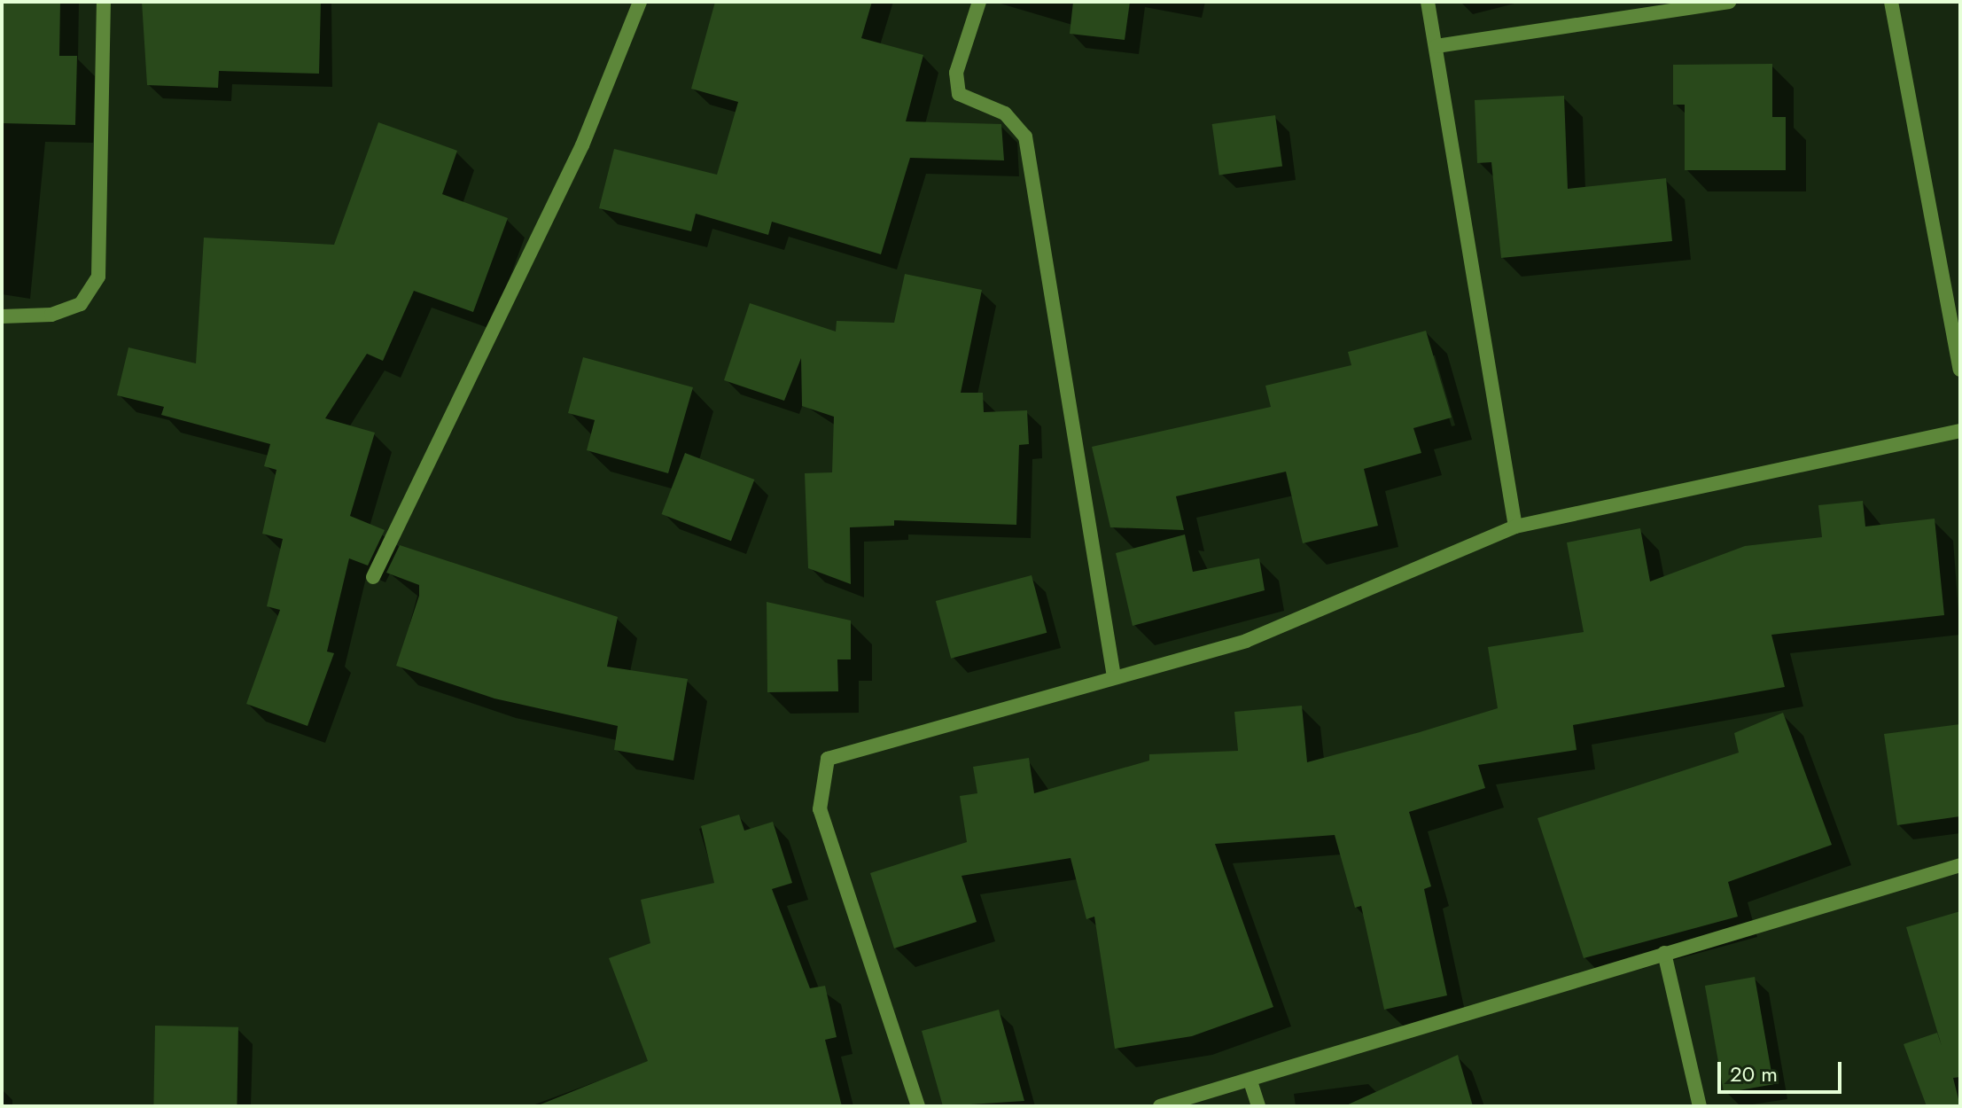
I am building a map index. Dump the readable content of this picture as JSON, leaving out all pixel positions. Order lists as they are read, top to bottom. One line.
{"scale_bar":"20 m"}
